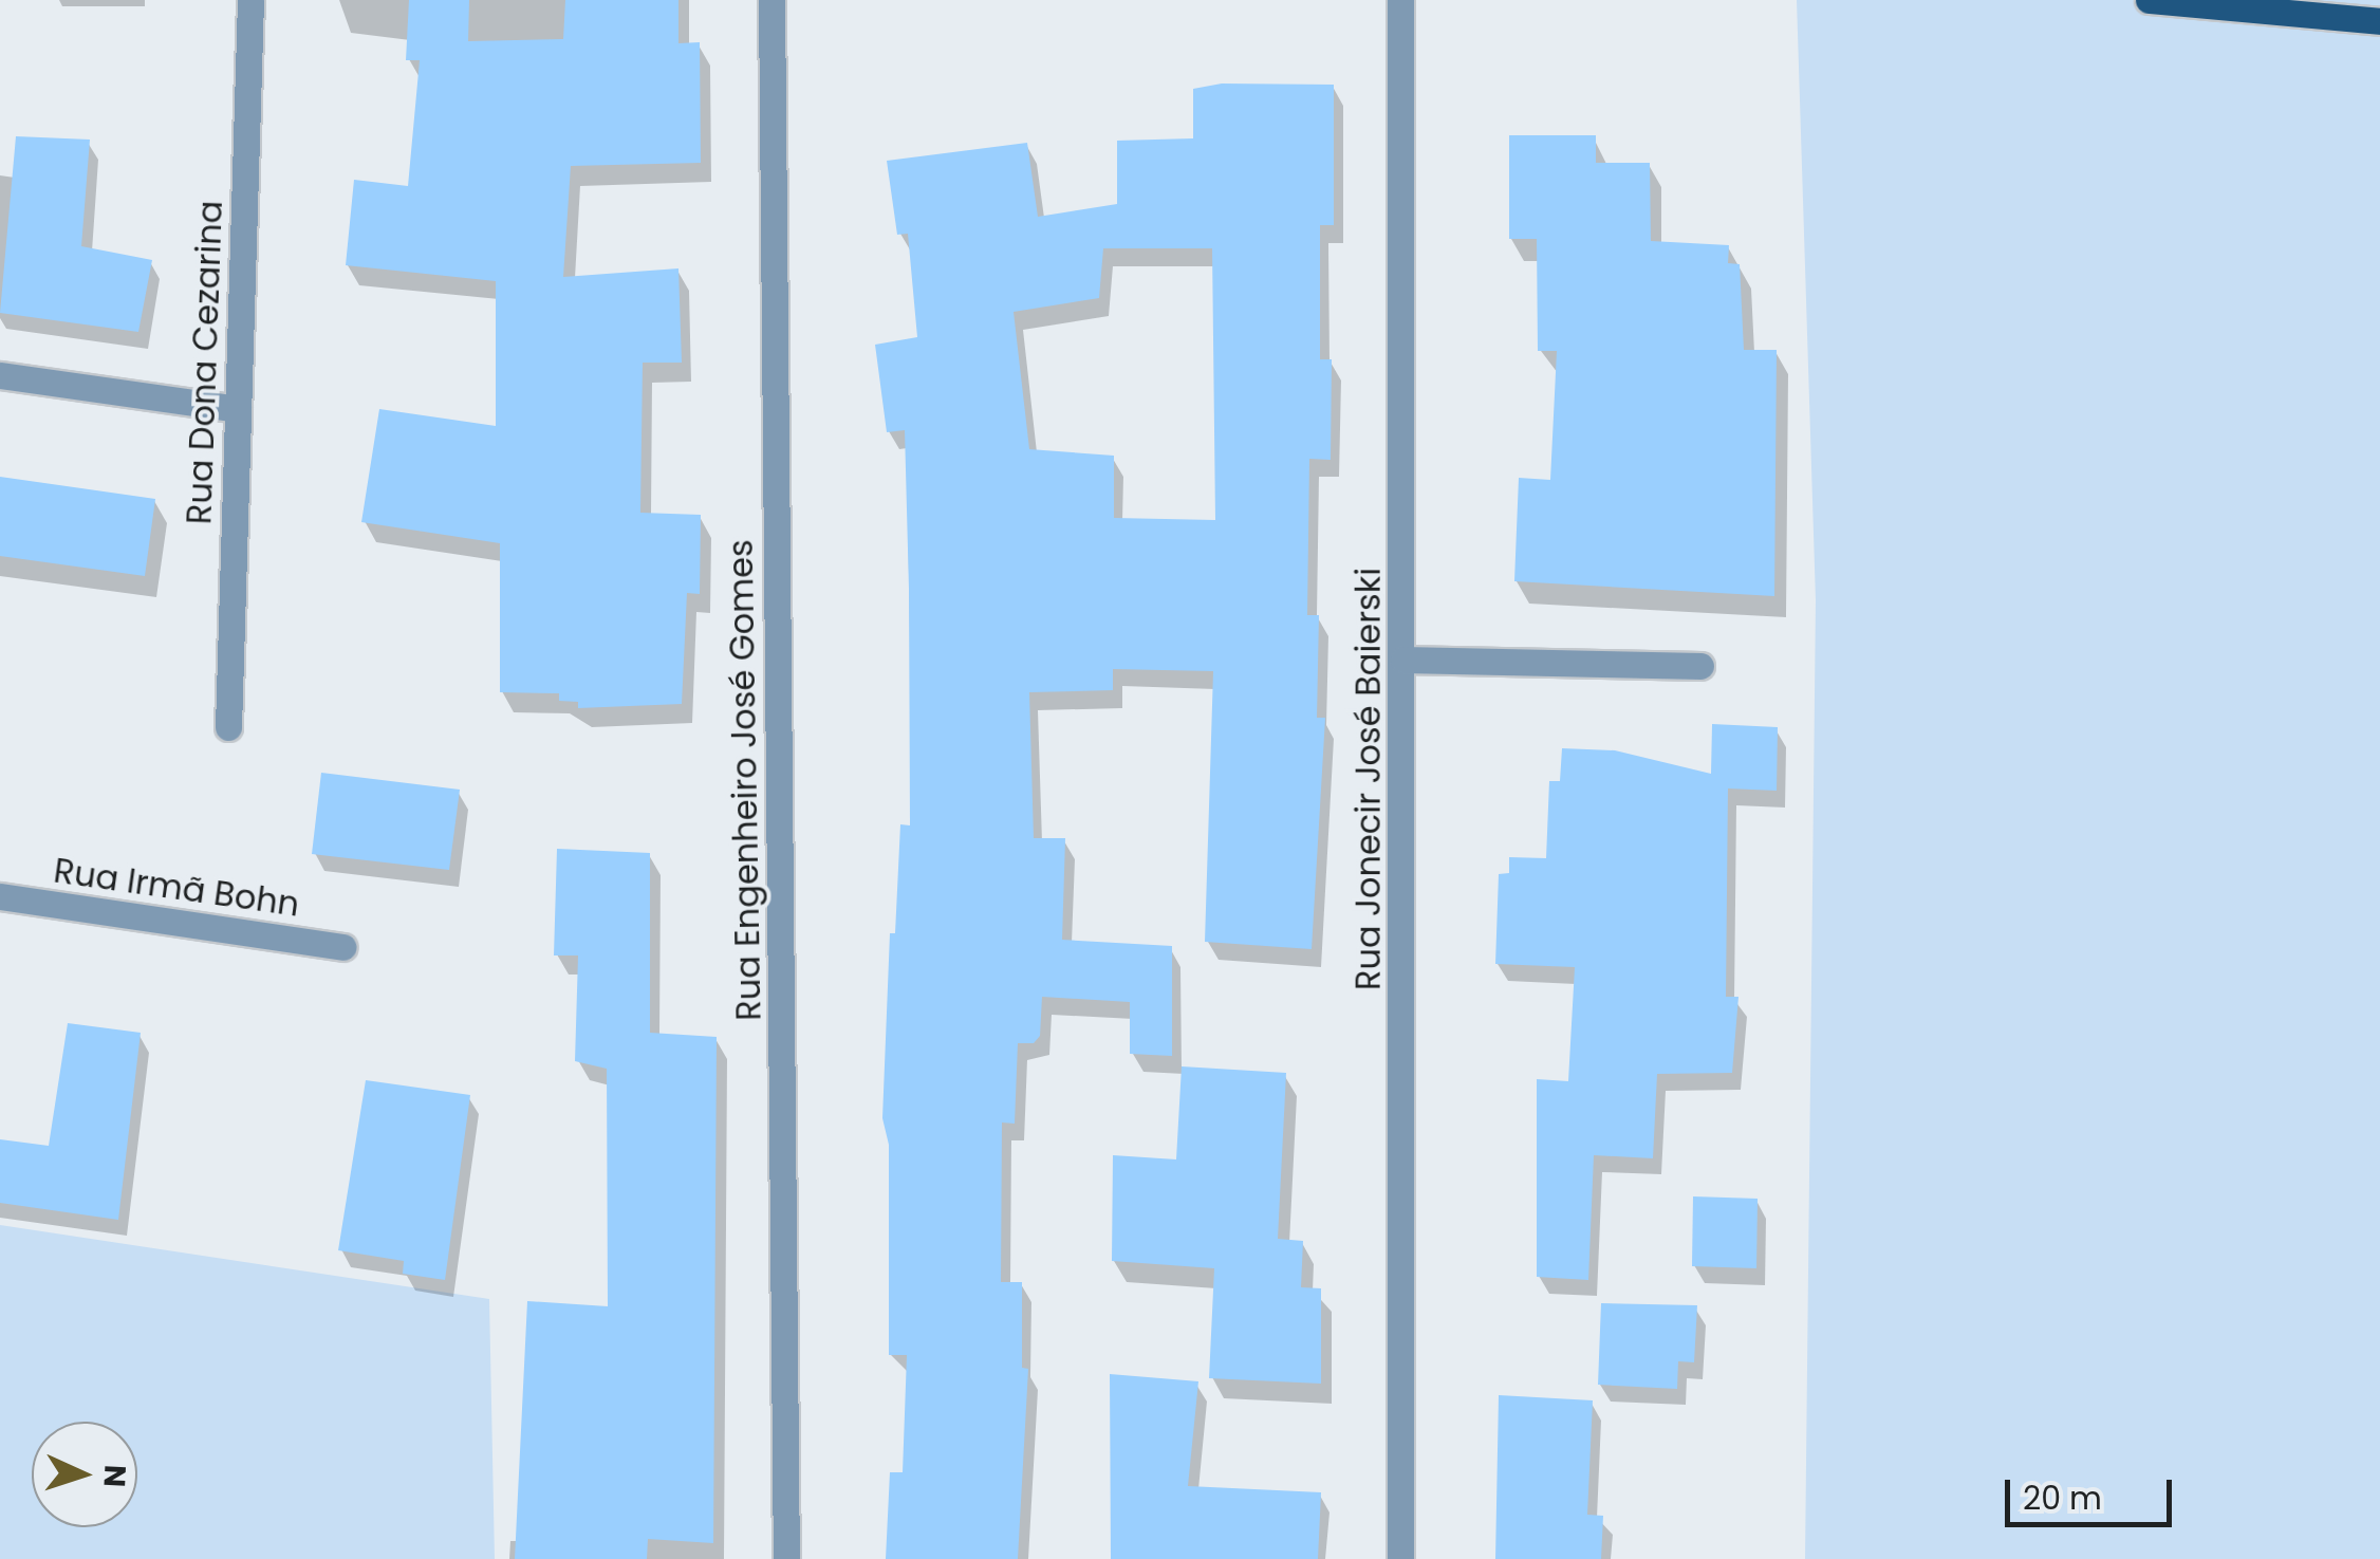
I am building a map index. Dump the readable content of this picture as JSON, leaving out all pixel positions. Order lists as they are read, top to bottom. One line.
{"streets":{"street":["Rua Dona Cezarina","Rua Jonecir José Baierski","Rua Engenheiro José Gomes","Rua Irmã Bohn"]},"scale_bar":"20 m","north":"right"}
